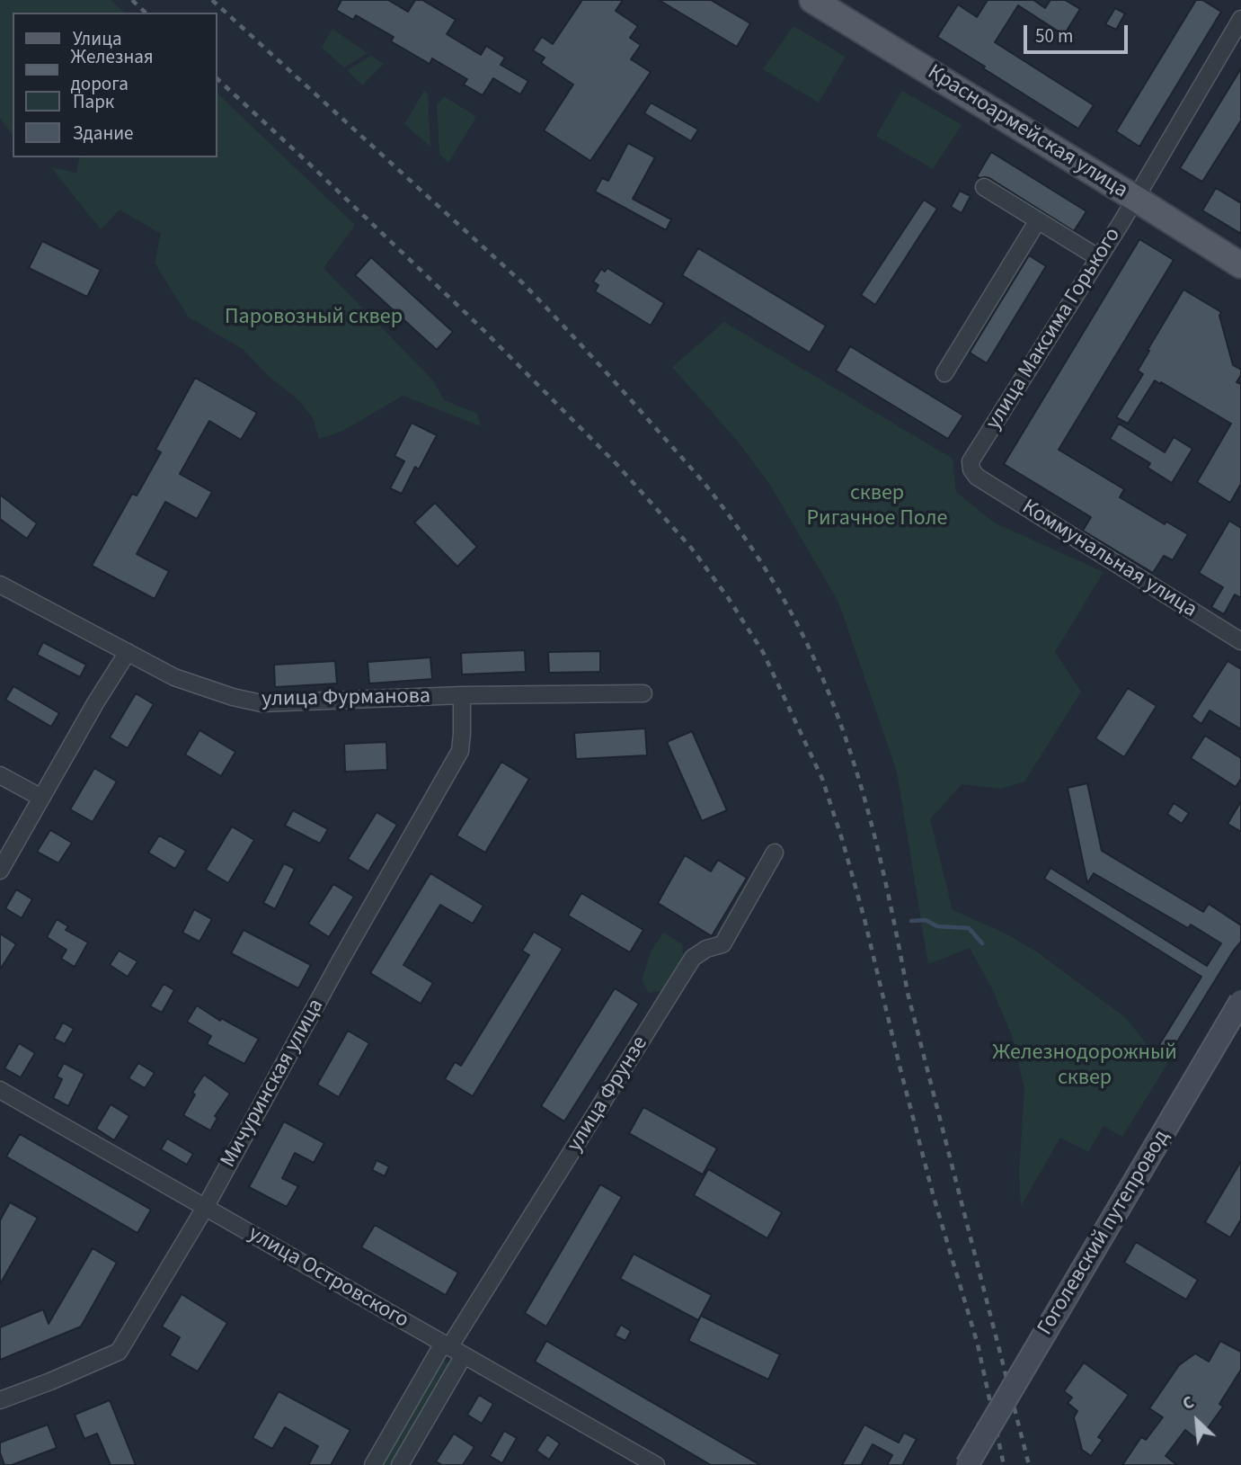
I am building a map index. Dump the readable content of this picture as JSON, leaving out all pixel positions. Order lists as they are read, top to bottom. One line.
{"streets":{"main road":["Красноармейская улица","Гоголевский путепровод"],"street":["улица Максима Горького","Коммунальная улица","улица Фурманова","Мичуринская улица","улица Фрунзе","улица Островского"]},"crossings":[["Красноармейская улица","улица Максима Горького"],["улица Максима Горького","Коммунальная улица"],["улица Фурманова","Мичуринская улица"],["Мичуринская улица","улица Островского"],["улица Фрунзе","улица Островского"]],"parks":["Паровозный сквер","сквер Ригачное Поле","Железнодорожный сквер"],"legend":["Улица","Железная дорога","Парк","Здание"],"scale_bar":"50 m","north":"top left"}
